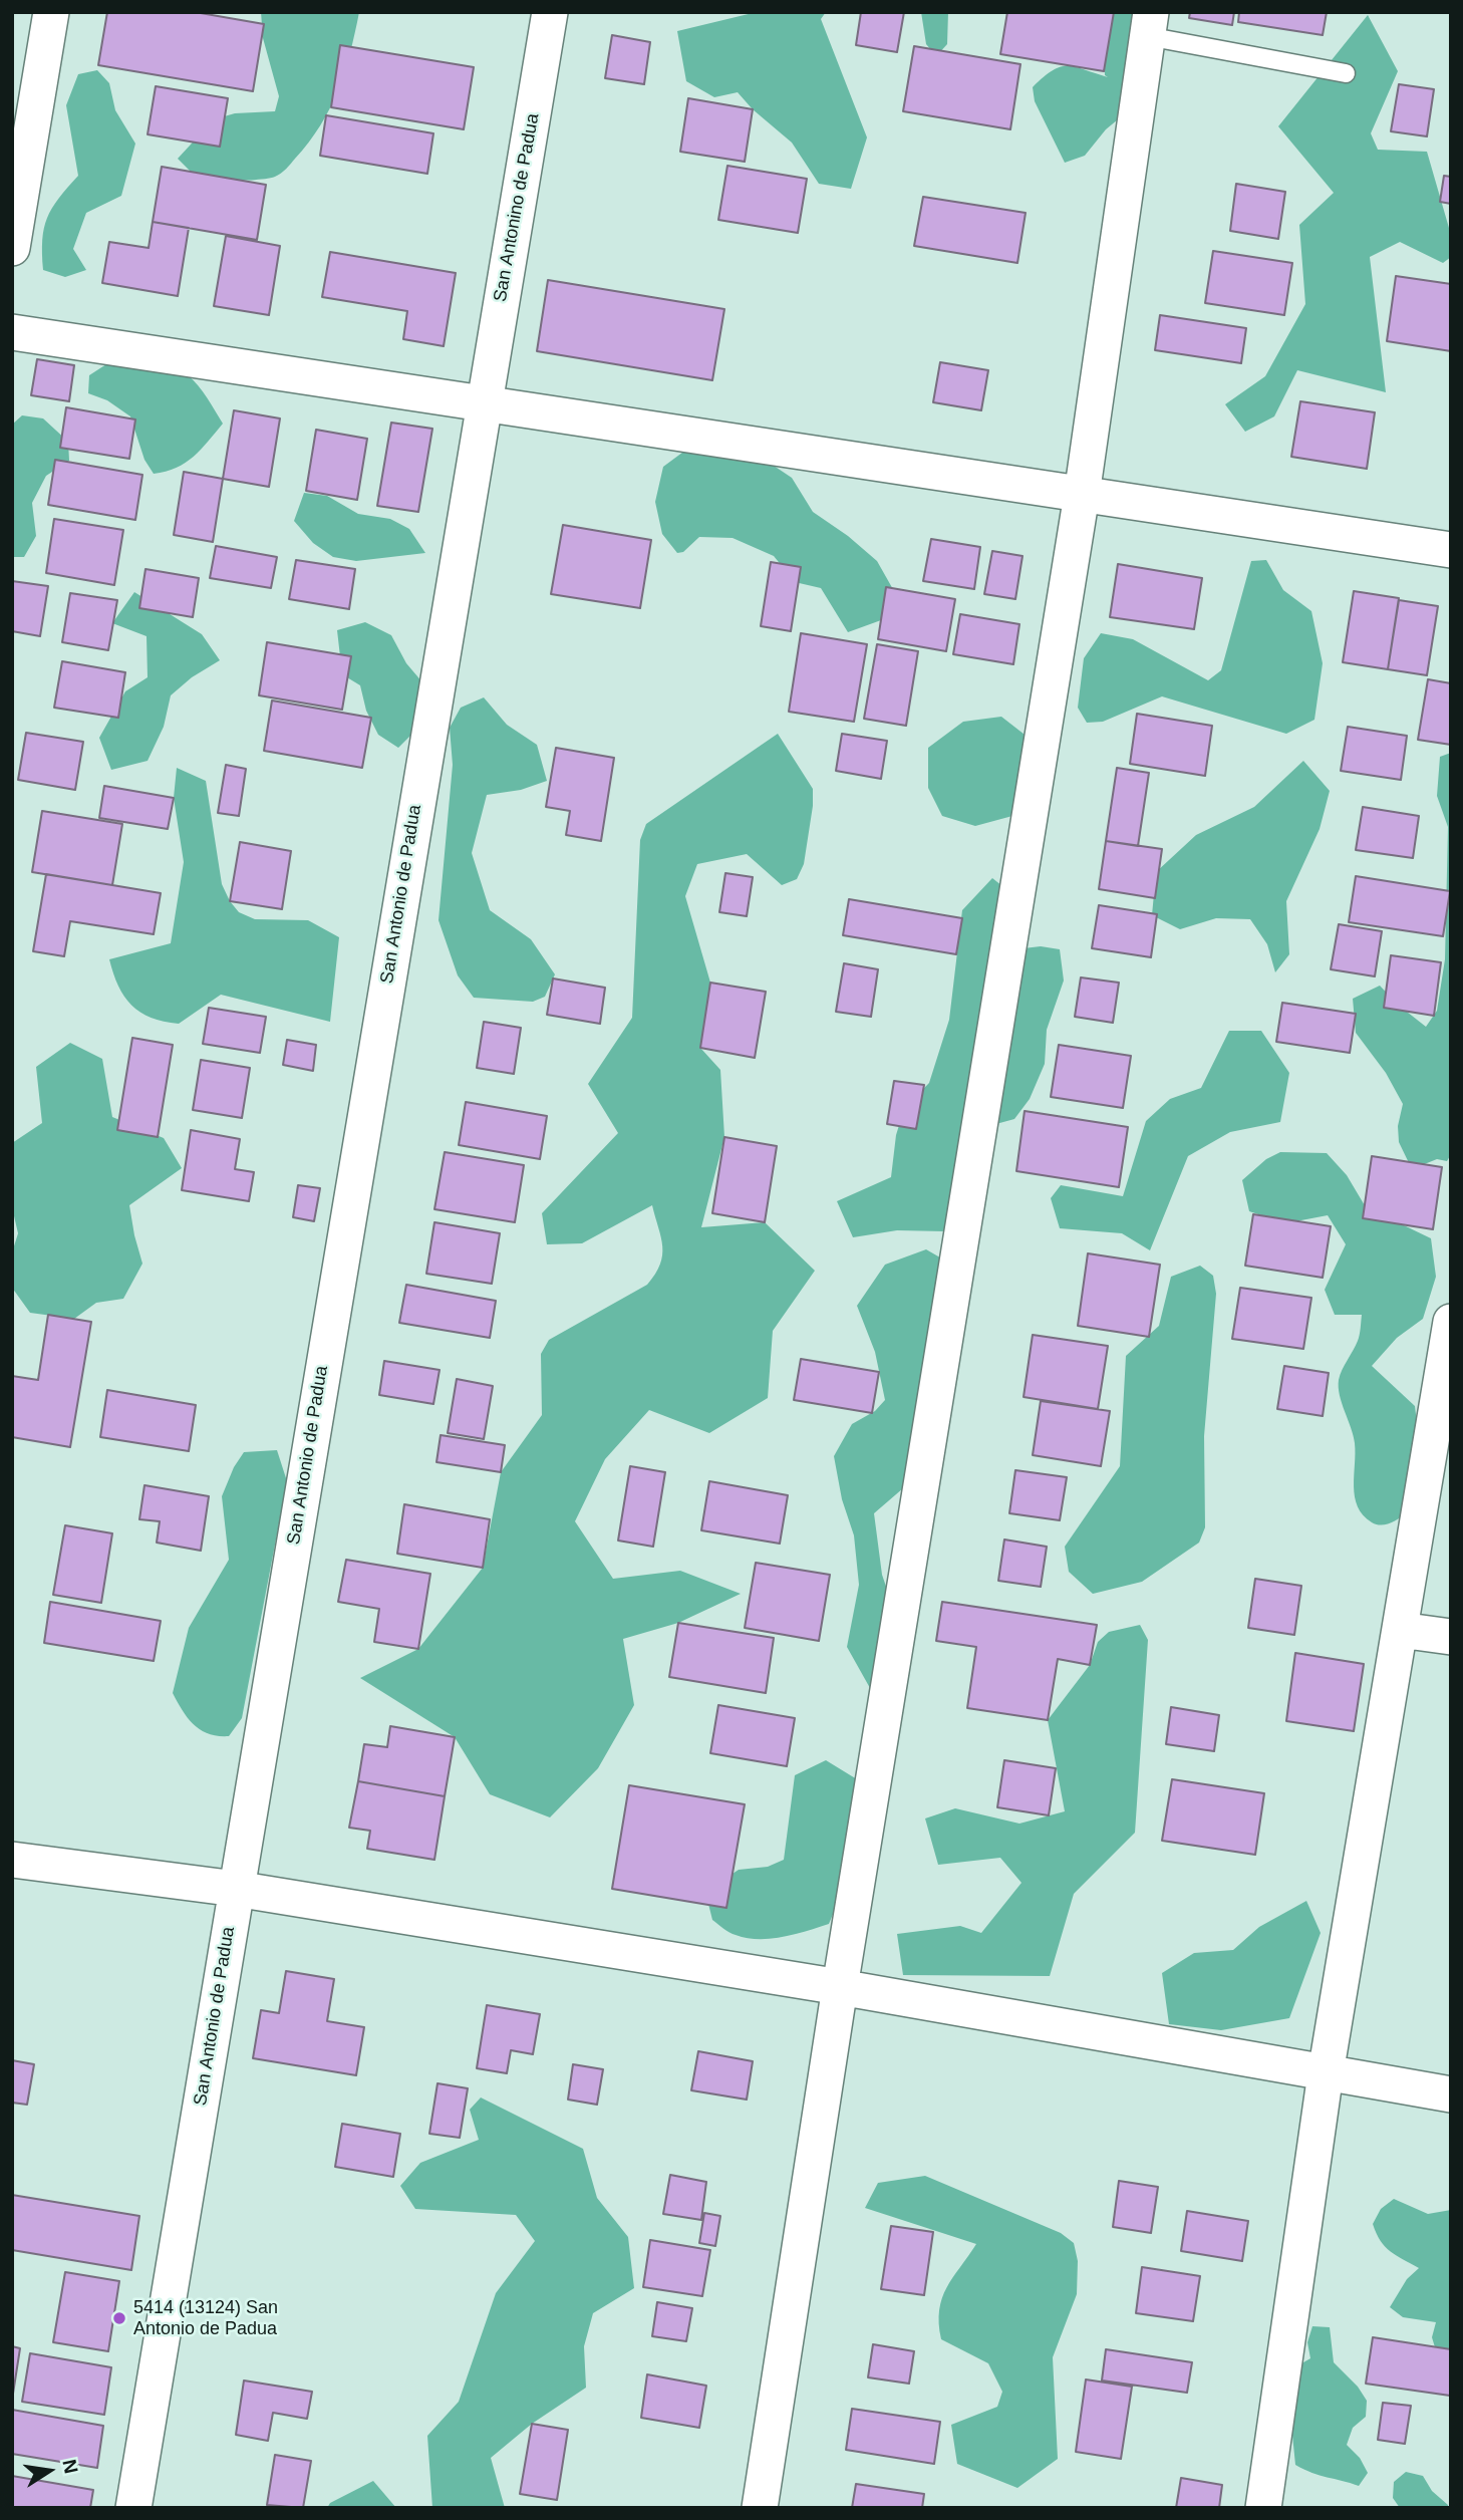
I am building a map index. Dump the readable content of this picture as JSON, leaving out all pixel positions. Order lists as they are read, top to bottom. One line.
{"streets":{"street":["San Antonino de Padua","San Antonio de Padua"]},"crossings":[["San Antonino de Padua","San Antonio de Padua"]],"places":["5414 (13124) San Antonio de Padua"],"north":"right"}
